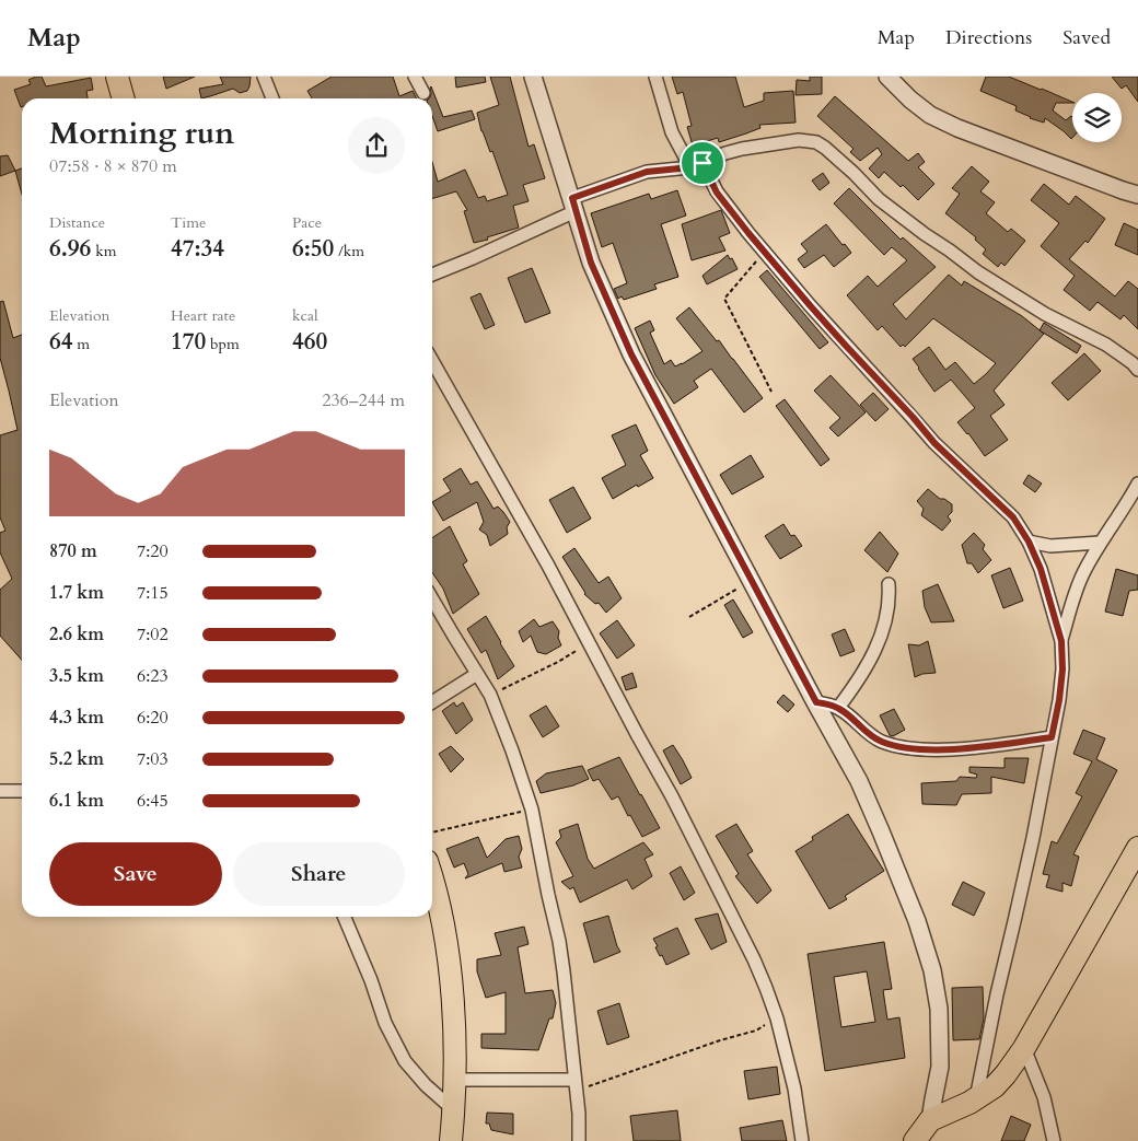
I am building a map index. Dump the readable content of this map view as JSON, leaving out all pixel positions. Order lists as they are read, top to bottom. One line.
{"page":{"header":"Map","nav":["Map","Directions","Saved"],"heading":["Morning run","07:58 · 8 × 870 m"],"stats":[["Distance","6.96 km"],["Time","47:34"],["Pace","6:50 /km"],["Elevation","64 m"],["Heart rate","170 bpm"],["kcal","460"]],"chart":["Elevation","236–244 m"],"list":[{"name":"870 m","note":"7:20"},{"name":"1.7 km","note":"7:15"},{"name":"2.6 km","note":"7:02"},{"name":"3.5 km","note":"6:23"},{"name":"4.3 km","note":"6:20"},{"name":"5.2 km","note":"7:03"},{"name":"6.1 km","note":"6:45"}],"buttons":["Save","Share"]}}
